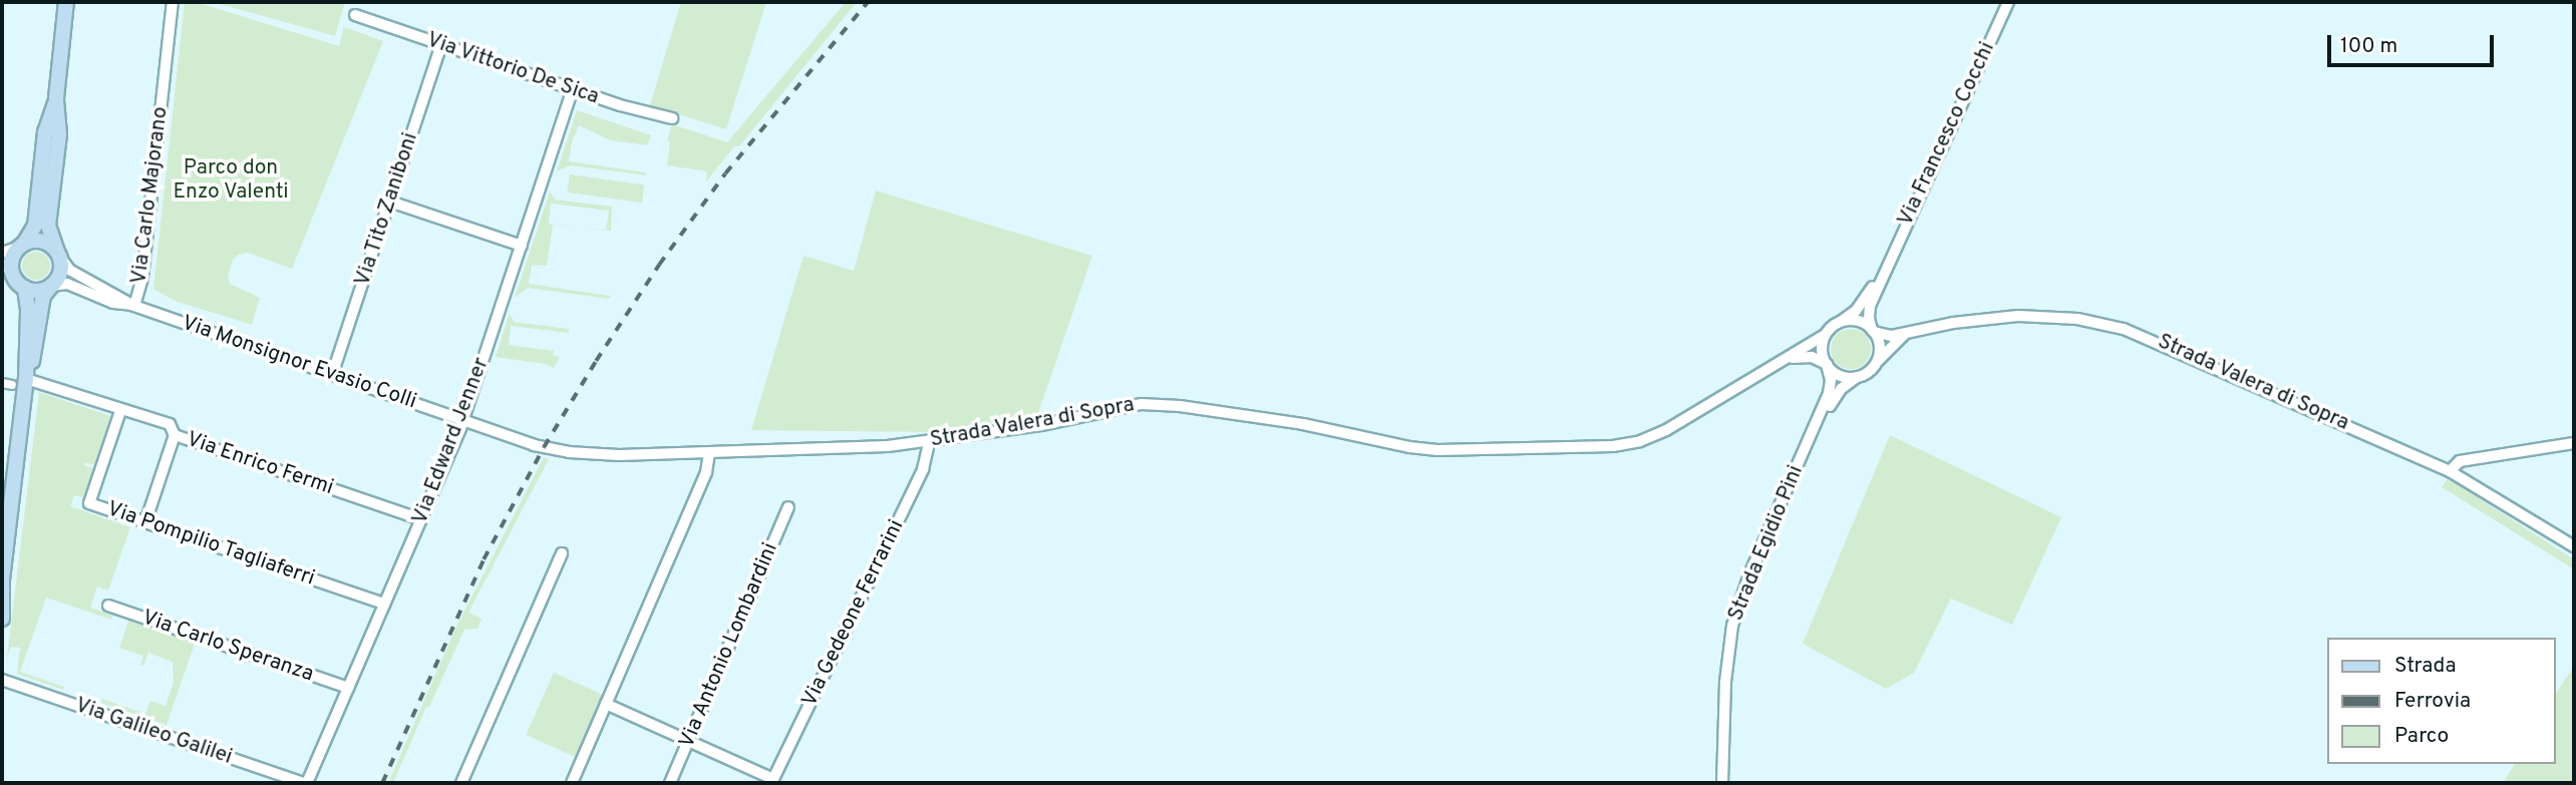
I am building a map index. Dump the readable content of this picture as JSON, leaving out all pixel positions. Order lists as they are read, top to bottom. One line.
{"streets":{"street":["Via Vittorio De Sica","Via Francesco Cocchi","Via Carlo Majorano","Via Tito Zaniboni","Via Monsignor Evasio Colli","Strada Valera di Sopra","Via Edward Jenner","Via Enrico Fermi","Strada Egidio Pini","Via Pompilio Tagliaferri","Via Gedeone Ferrarini","Via Antonio Lombardini","Via Carlo Speranza","Via Galileo Galilei"]},"crossings":[["Via Vittorio De Sica","Via Tito Zaniboni"],["Via Vittorio De Sica","Via Edward Jenner"],["Via Francesco Cocchi","Strada Valera di Sopra"],["Via Francesco Cocchi","Strada Egidio Pini"],["Via Carlo Majorano","Via Monsignor Evasio Colli"],["Via Tito Zaniboni","Via Monsignor Evasio Colli"],["Via Monsignor Evasio Colli","Strada Valera di Sopra"],["Via Monsignor Evasio Colli","Via Edward Jenner"],["Strada Valera di Sopra","Via Edward Jenner"],["Strada Valera di Sopra","Strada Egidio Pini"],["Strada Valera di Sopra","Via Gedeone Ferrarini"],["Via Edward Jenner","Via Enrico Fermi"],["Via Edward Jenner","Via Pompilio Tagliaferri"],["Via Edward Jenner","Via Carlo Speranza"],["Via Edward Jenner","Via Galileo Galilei"],["Via Enrico Fermi","Via Pompilio Tagliaferri"]],"parks":["Parco don Enzo Valenti"],"legend":["Strada","Ferrovia","Parco"],"scale_bar":"100 m"}
